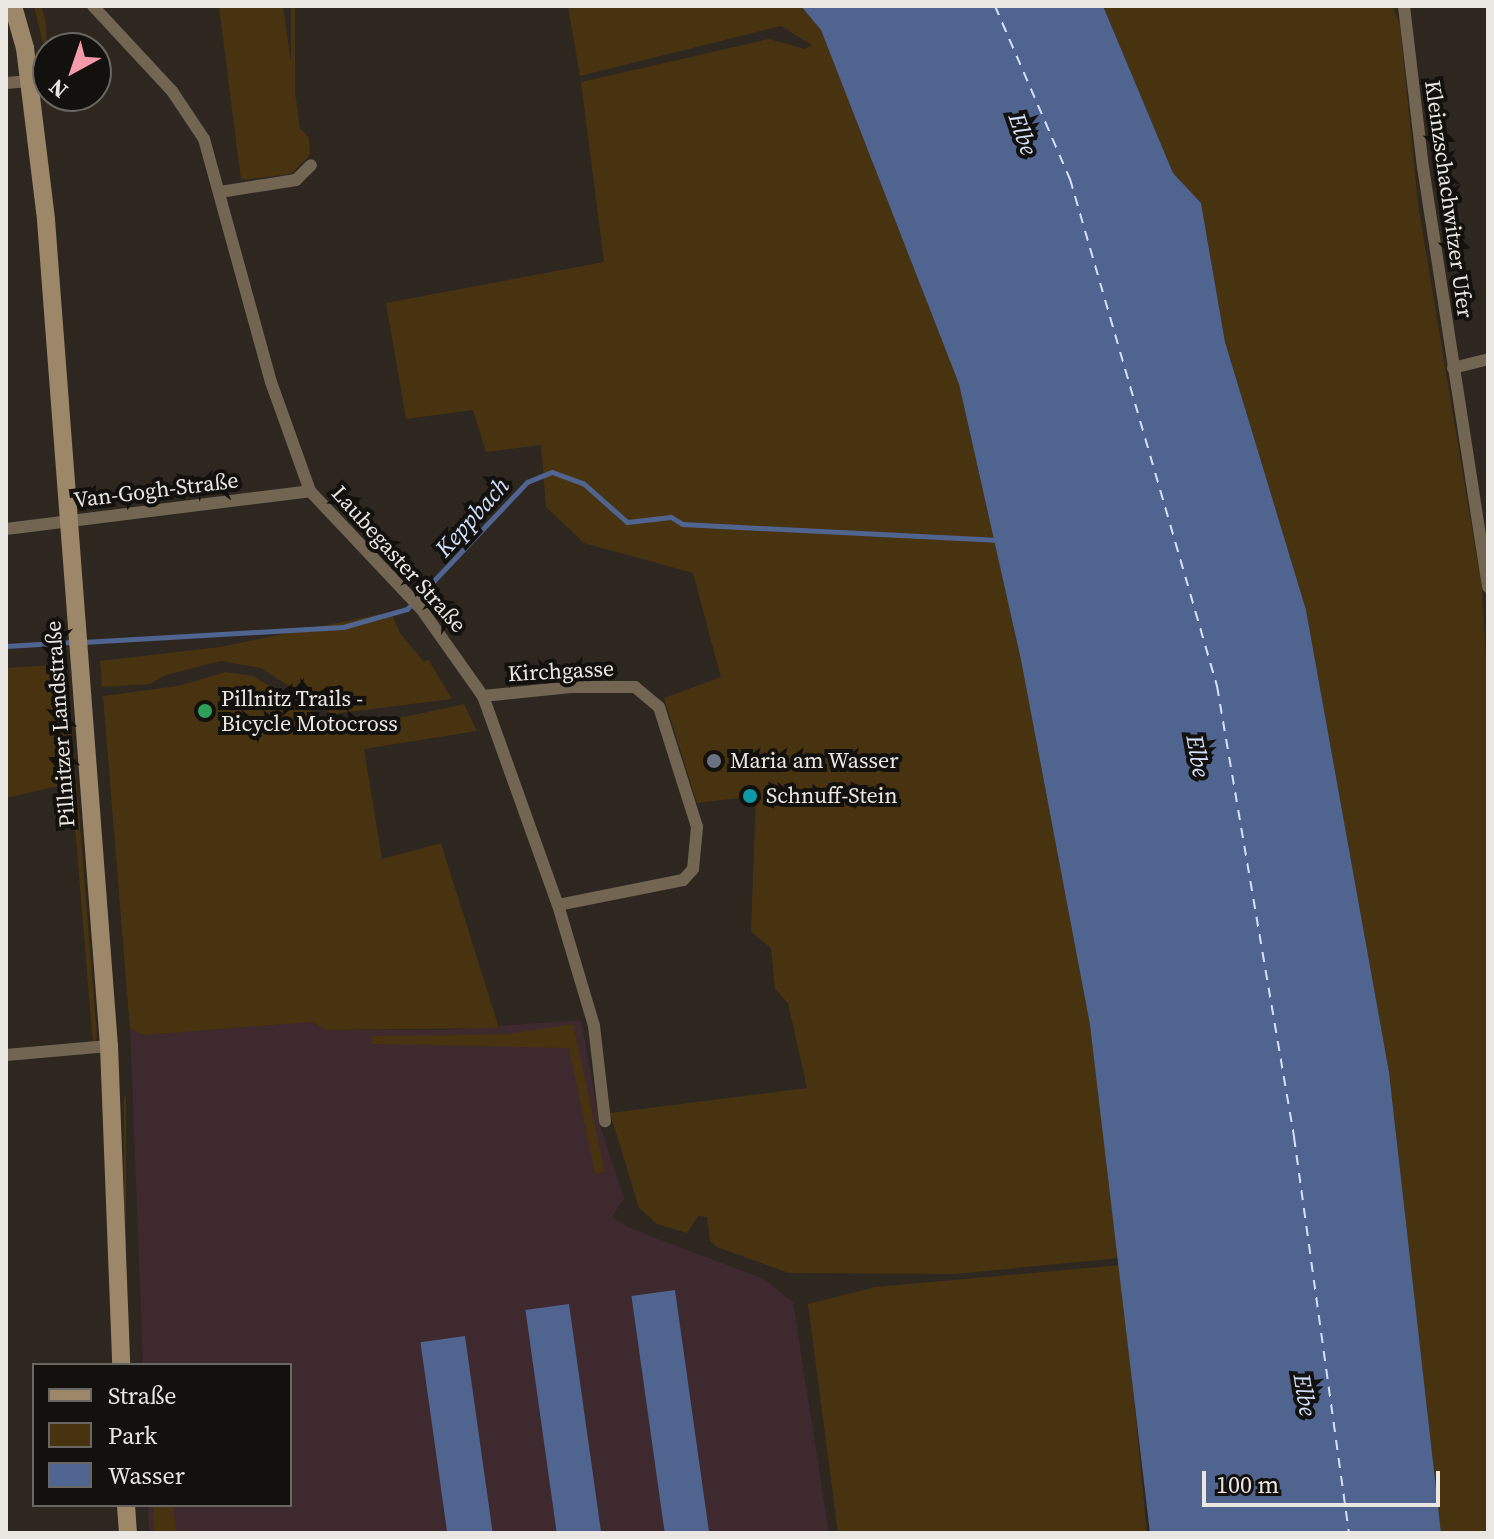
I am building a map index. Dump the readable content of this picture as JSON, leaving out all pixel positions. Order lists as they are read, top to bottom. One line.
{"streets":{"main road":["Pillnitzer Landstraße"],"street":["Kleinzschachwitzer Ufer","Van-Gogh-Straße","Laubegaster Straße","Kirchgasse"]},"crossings":[["Van-Gogh-Straße","Laubegaster Straße"],["Van-Gogh-Straße","Pillnitzer Landstraße"],["Laubegaster Straße","Kirchgasse"]],"water":["Elbe","Keppbach"],"places":["Pillnitz Trails - Bicycle Motocross","Maria am Wasser","Schnuff-Stein"],"legend":["Straße","Park","Wasser"],"scale_bar":"100 m","north":"bottom left"}
